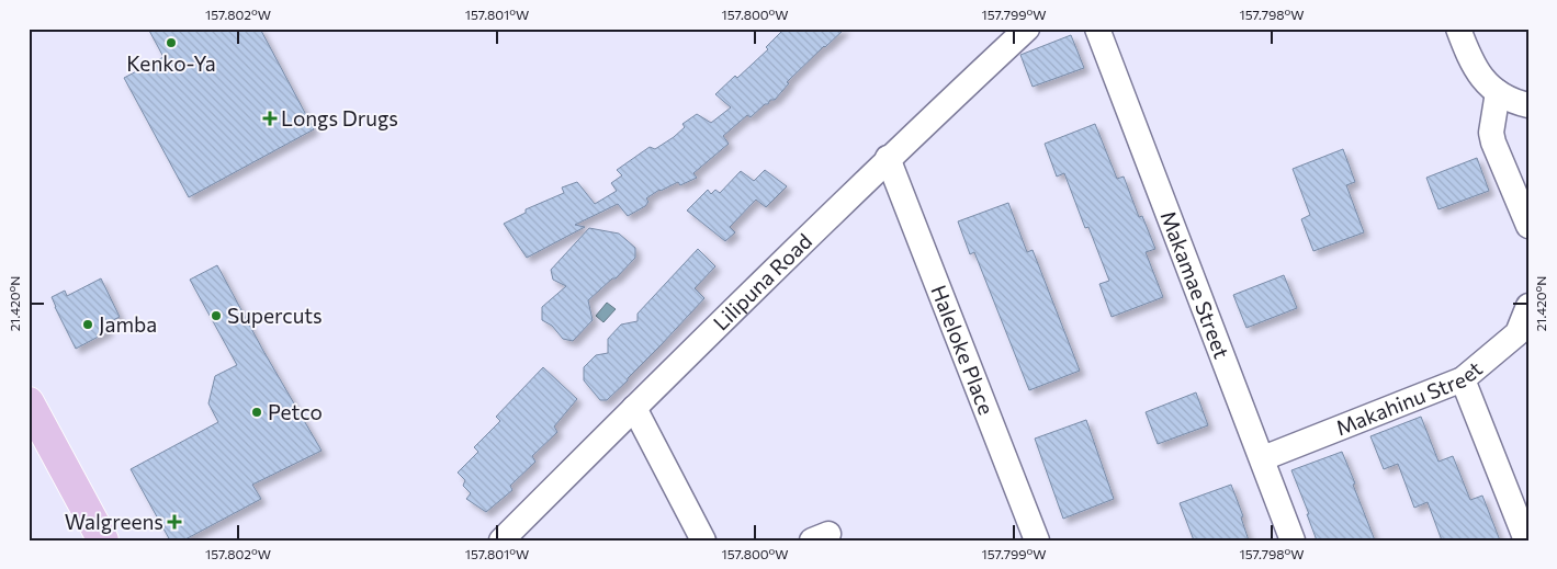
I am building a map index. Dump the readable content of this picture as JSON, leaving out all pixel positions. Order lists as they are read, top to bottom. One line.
{"streets":{"street":["Lilipuna Road","Makamae Street","Haleloke Place","Makahinu Street"]},"crossings":[["Lilipuna Road","Haleloke Place"],["Makamae Street","Makahinu Street"]],"places":{"other":["Kenko-Ya","Supercuts","Jamba","Petco"],"health":["Longs Drugs","Walgreens"]},"coordinates":["157.802°W","157.801°W","157.800°W","157.799°W","157.798°W","21.420°N"]}
